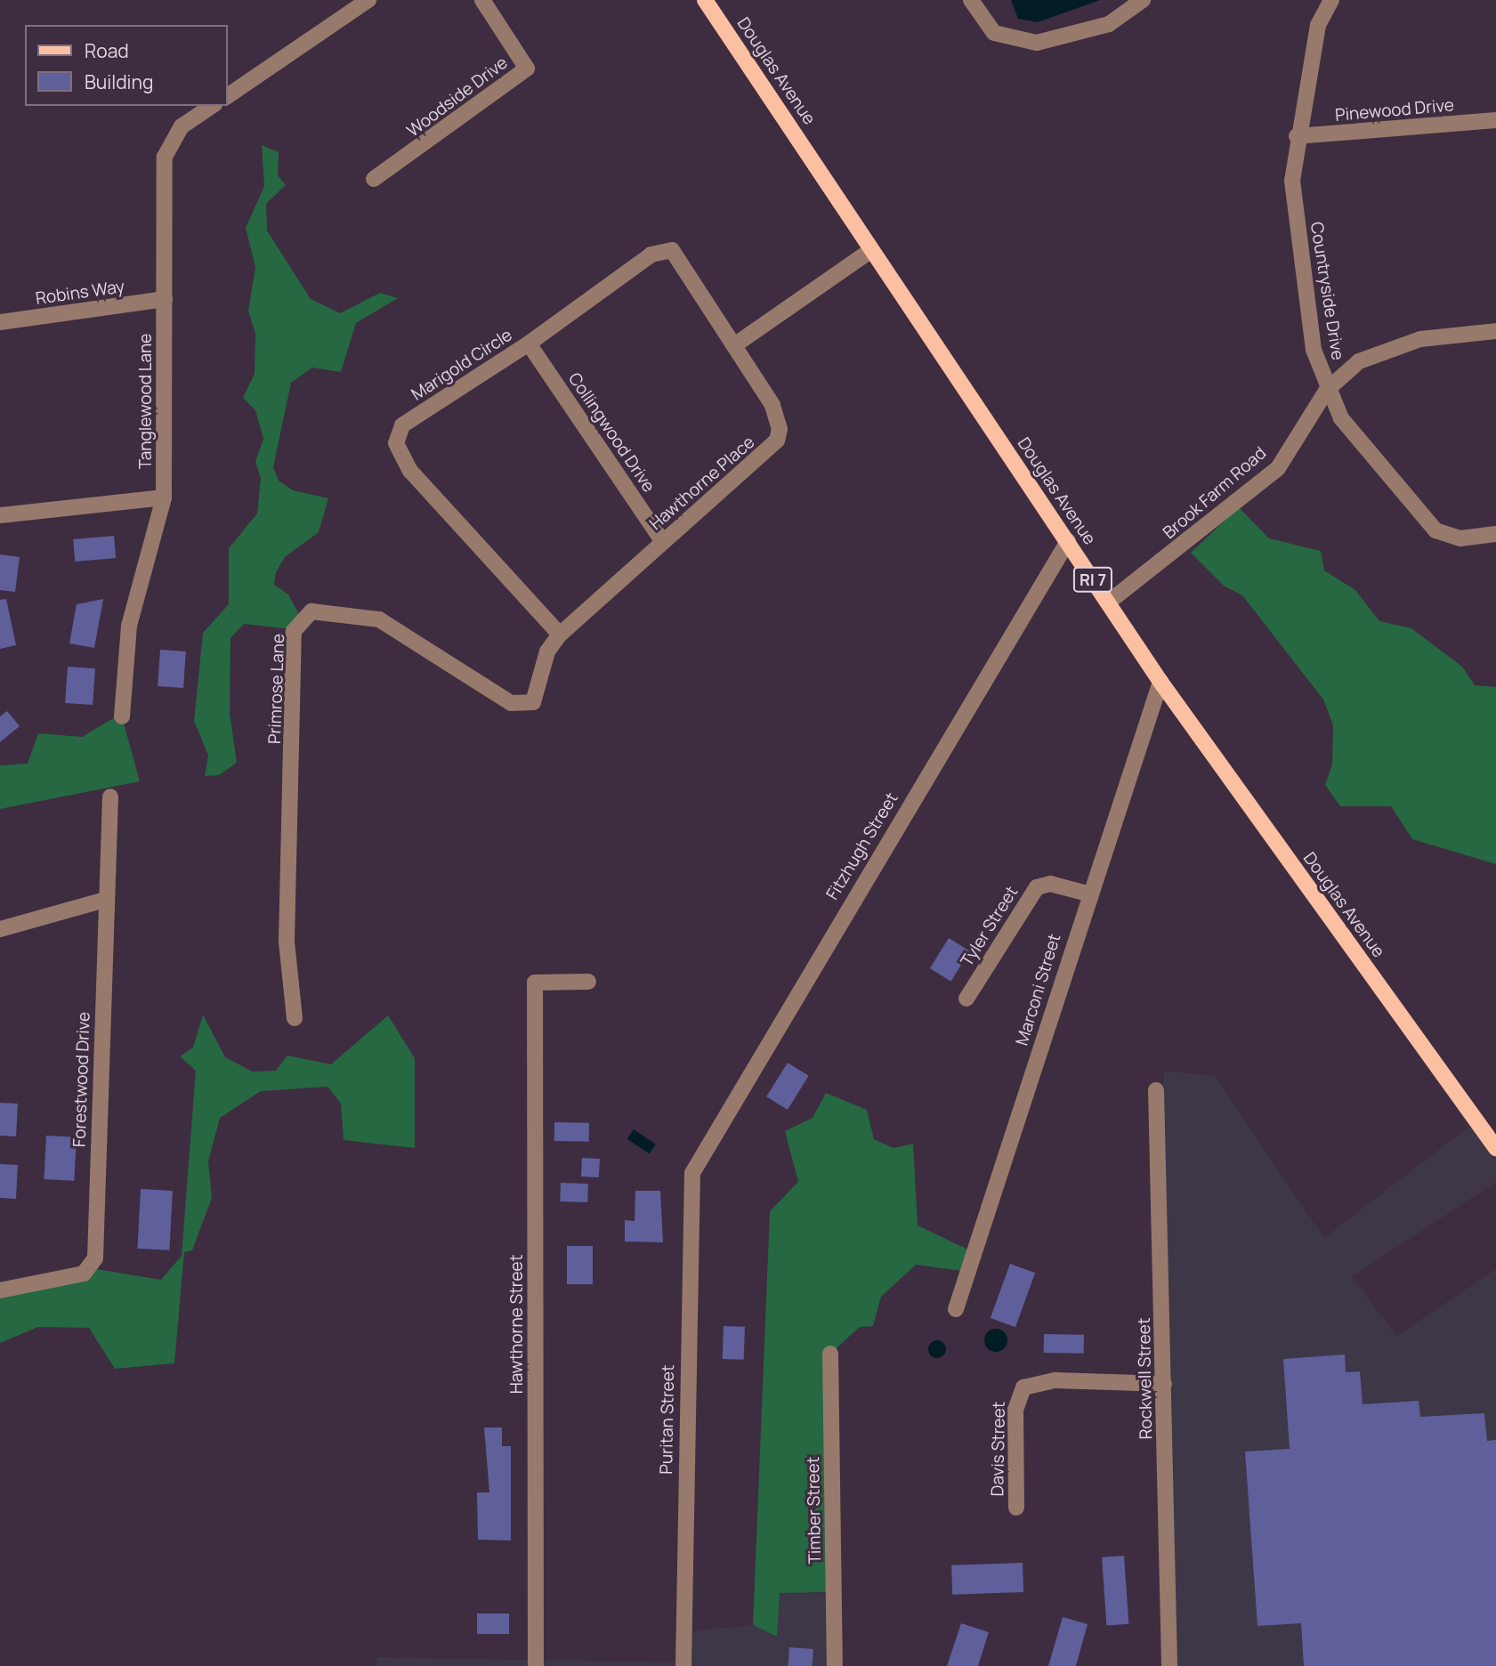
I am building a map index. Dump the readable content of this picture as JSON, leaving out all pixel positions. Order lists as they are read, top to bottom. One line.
{"streets":{"main road":["Douglas Avenue","RI 7"],"street":["Woodside Drive","Pinewood Drive","Countryside Drive","Robins Way","Marigold Circle","Tanglewood Lane","Collingwood Drive","Hawthorne Place","Brook Farm Road","Primrose Lane","Fitzhugh Street","Tyler Street","Marconi Street","Forestwood Drive","Hawthorne Street","Rockwell Street","Puritan Street","Davis Street","Timber Street"]},"crossings":[["Douglas Avenue","Brook Farm Road"],["Douglas Avenue","Fitzhugh Street"],["Douglas Avenue","Marconi Street"],["Pinewood Drive","Countryside Drive"],["Countryside Drive","Brook Farm Road"],["Robins Way","Tanglewood Lane"],["Marigold Circle","Collingwood Drive"],["Marigold Circle","Hawthorne Place"],["Collingwood Drive","Hawthorne Place"],["Hawthorne Place","Primrose Lane"],["Fitzhugh Street","Puritan Street"],["Tyler Street","Marconi Street"],["Rockwell Street","Davis Street"]],"legend":["Road","Building"]}
